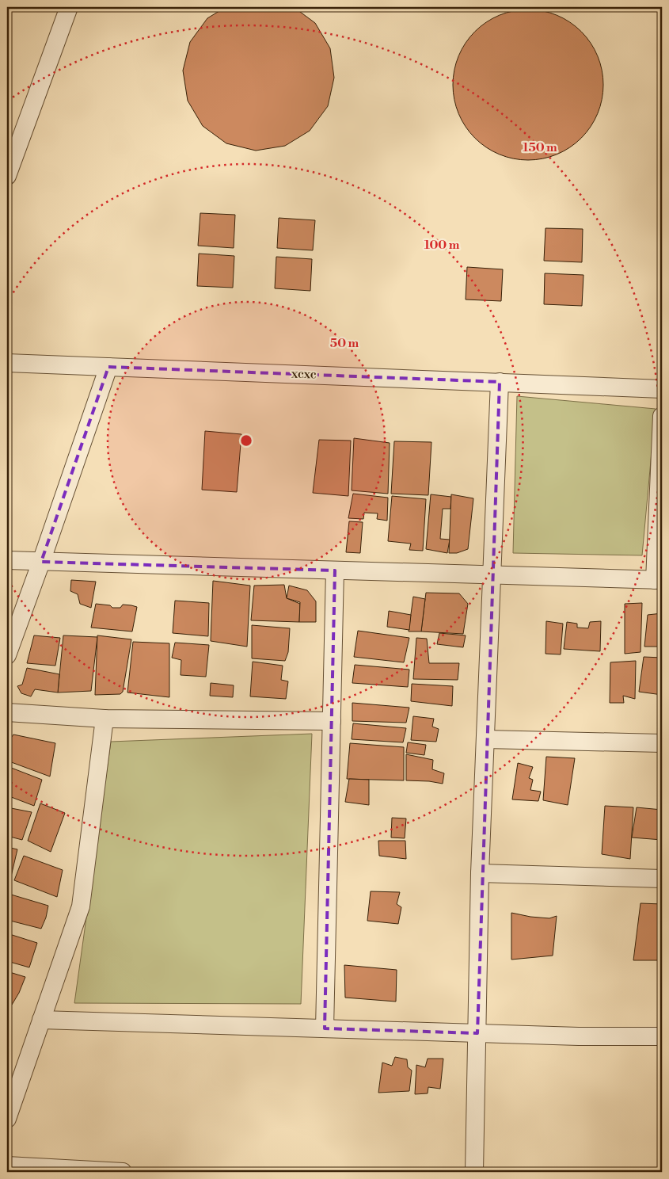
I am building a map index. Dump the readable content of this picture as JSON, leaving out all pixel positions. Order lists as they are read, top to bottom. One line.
{"streets":{"street":["xcxc"]},"rings":["150 m","100 m","50 m"]}
